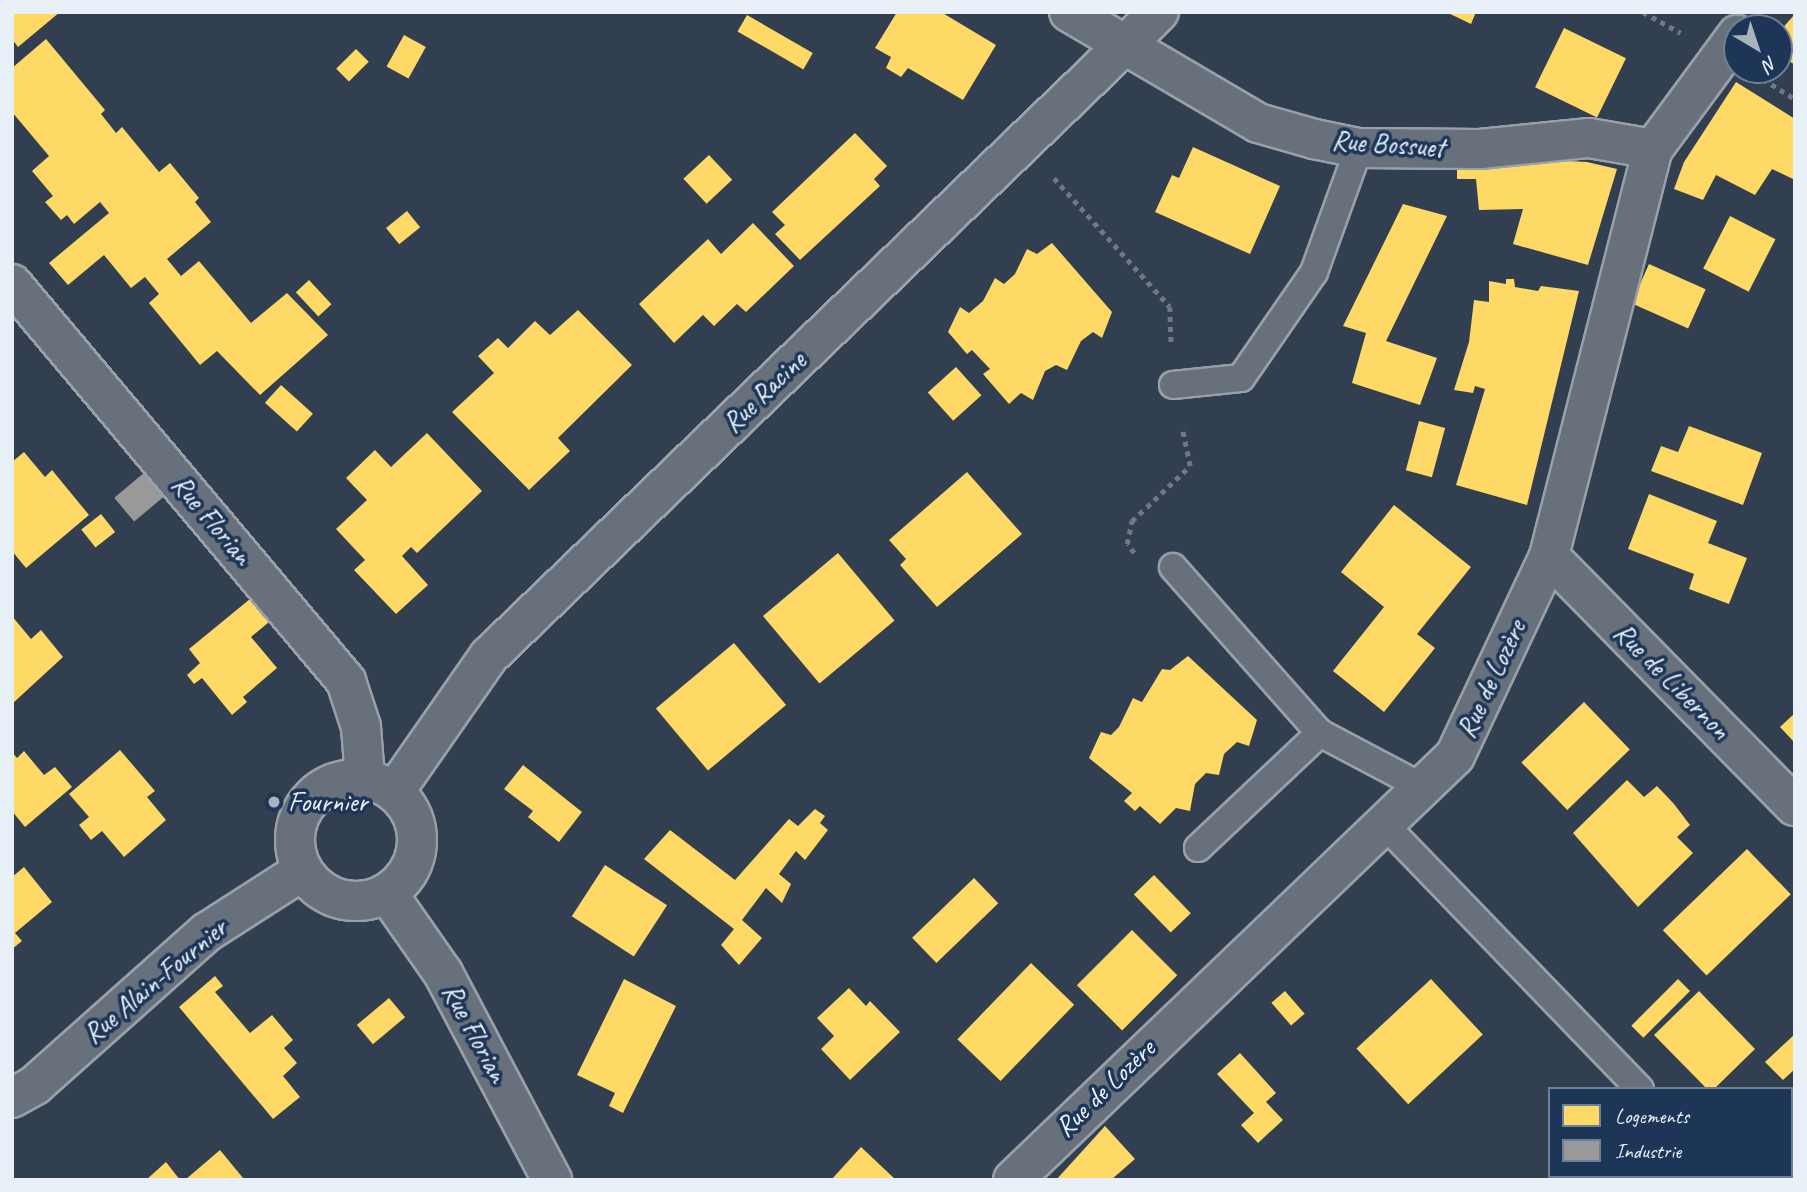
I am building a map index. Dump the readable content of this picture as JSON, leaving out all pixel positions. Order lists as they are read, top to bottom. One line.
{"streets":{"street":["Rue Bossuet","Rue Racine","Rue Florian","Rue de Lozère","Rue de Libernon","Rue Alain-Fournier"]},"crossings":[["Rue Bossuet","Rue Racine"],["Rue Bossuet","Rue de Lozère"],["Rue Racine","Rue Florian"],["Rue Racine","Rue Alain-Fournier"],["Rue Florian","Rue Alain-Fournier"],["Rue de Lozère","Rue de Libernon"]],"places":["Fournier"],"legend":["Logements","Industrie"],"north":"bottom right"}
